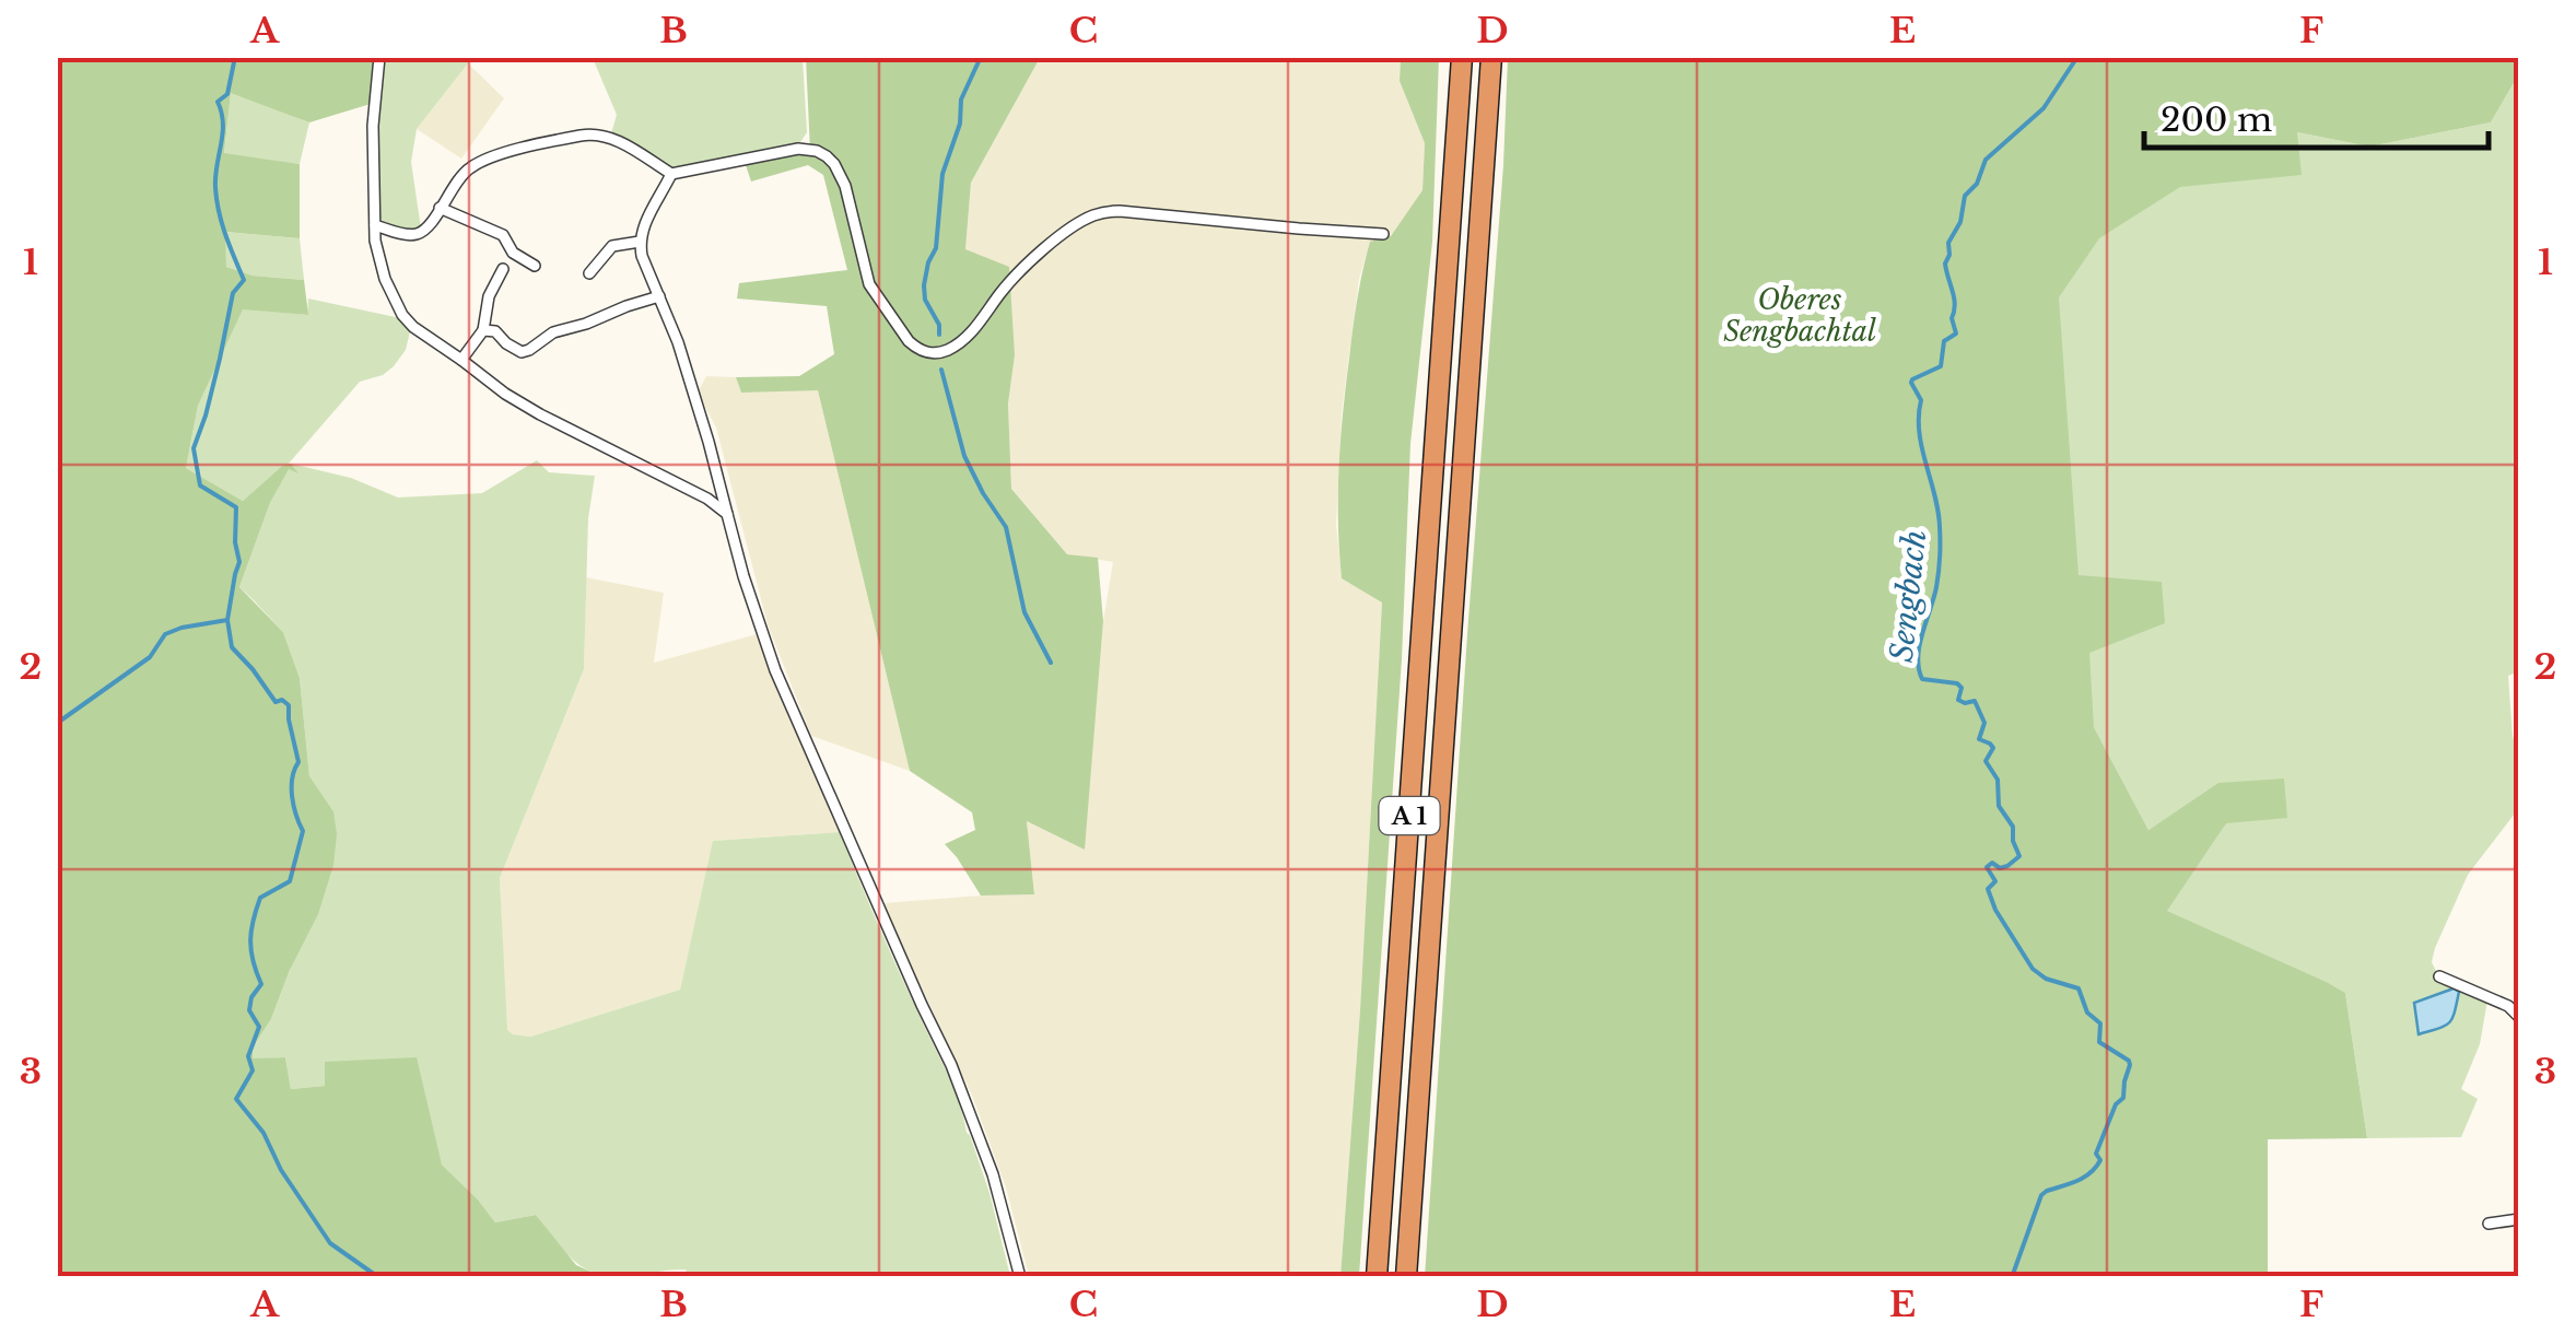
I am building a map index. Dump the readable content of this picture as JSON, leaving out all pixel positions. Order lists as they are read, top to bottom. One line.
{"streets":{"highway":["A 1"]},"water":["Sengbach"],"parks":["Oberes Sengbachtal"],"scale_bar":"200 m","grid":{"columns":["A","B","C","D","E","F"],"rows":["1","2","3"]}}
